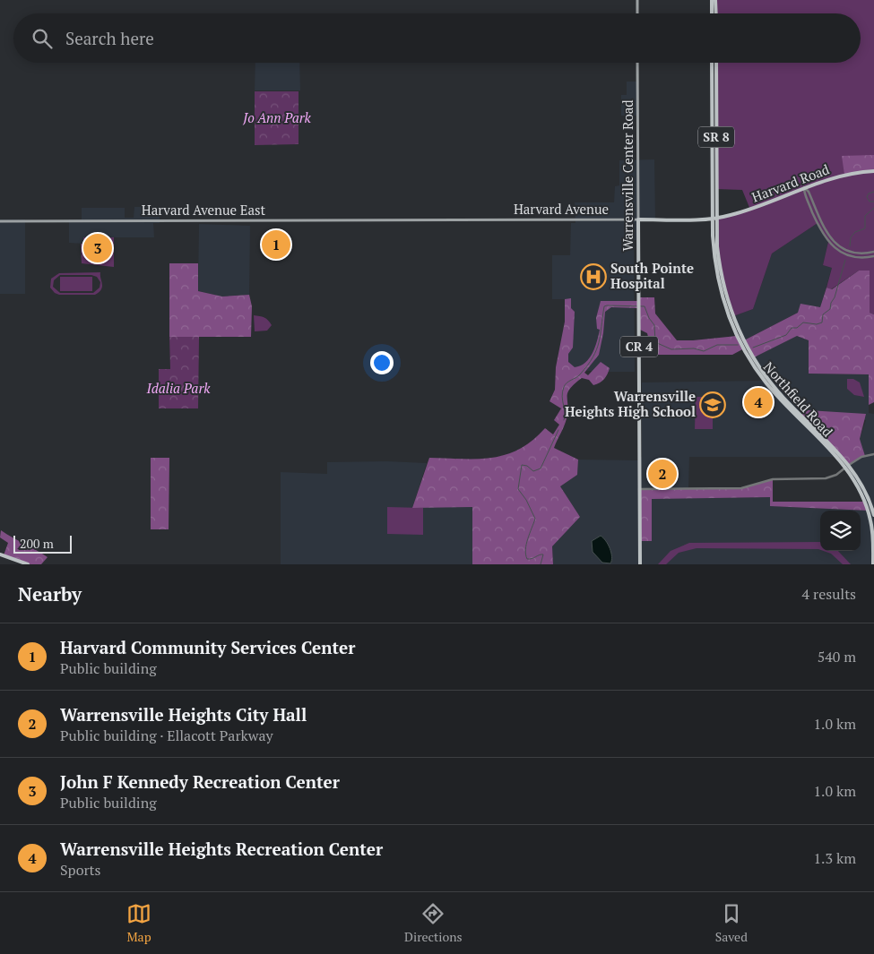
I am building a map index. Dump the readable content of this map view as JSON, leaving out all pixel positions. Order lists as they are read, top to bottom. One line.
{"streets":{"main road":["SR 8","Warrensville Center Road","Harvard Road","Harvard Avenue","Harvard Avenue East","CR 4","Northfield Road"]},"crossings":[["Warrensville Center Road","Harvard Avenue"],["Harvard Road","Harvard Avenue"],["Harvard Road","Northfield Road"],["Harvard Avenue","Harvard Avenue East"],["Harvard Avenue","Northfield Road"]],"parks":["Jo Ann Park","Idalia Park"],"places":{"hospital":["South Pointe Hospital"],"school or university":["Warrensville Heights High School"]},"scale_bar":"200 m","page":{"search":"Search here","pins":["1","3","4","2"],"scale":"200 m","heading":["Nearby","4 results"],"list":[{"mark":"1","name":"Harvard Community Services Center","note":"Public building","value":"540 m"},{"mark":"2","name":"Warrensville Heights City Hall","note":"Public building · Ellacott Parkway","value":"1.0 km"},{"mark":"3","name":"John F Kennedy Recreation Center","note":"Public building","value":"1.0 km"},{"mark":"4","name":"Warrensville Heights Recreation Center","note":"Sports","value":"1.3 km"}],"nav":["Map","Directions","Saved"]}}
